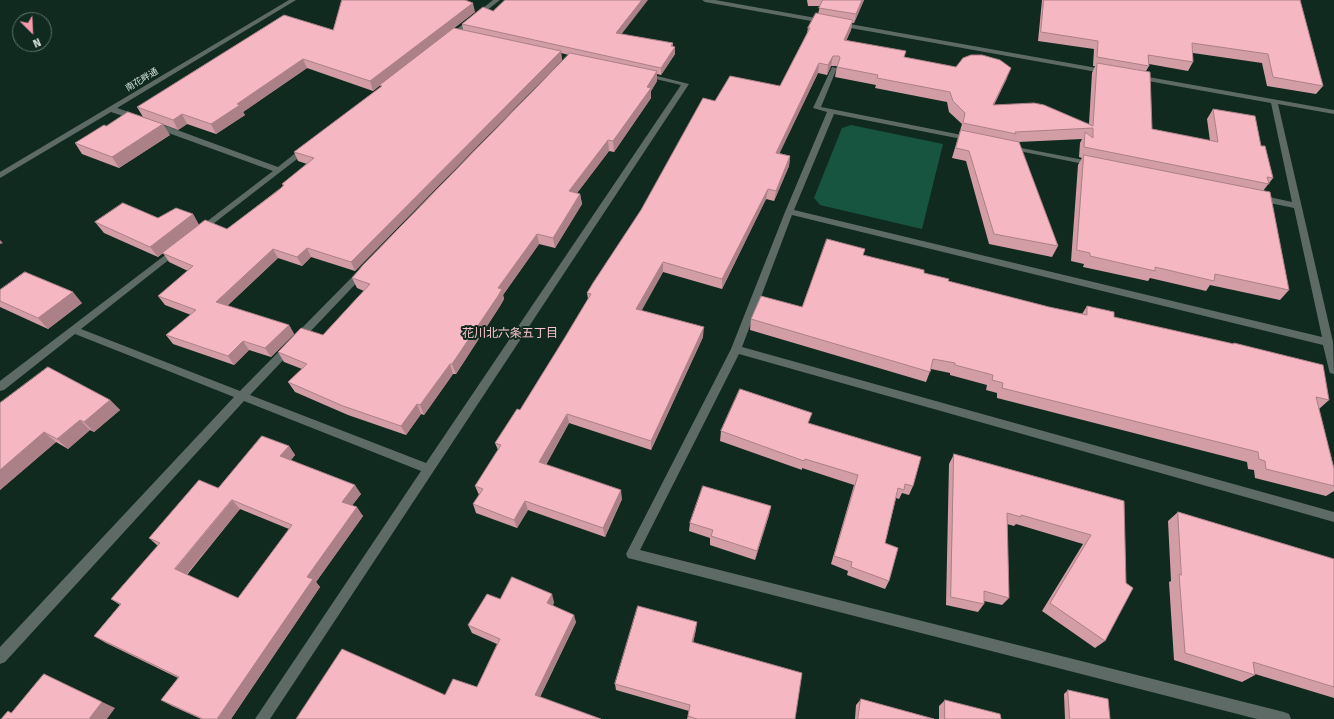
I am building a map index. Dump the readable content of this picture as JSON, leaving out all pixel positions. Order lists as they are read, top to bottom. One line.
{"streets":{"street":["南花畔通"]},"districts":["花川北六条五丁目"],"north":"bottom right"}
